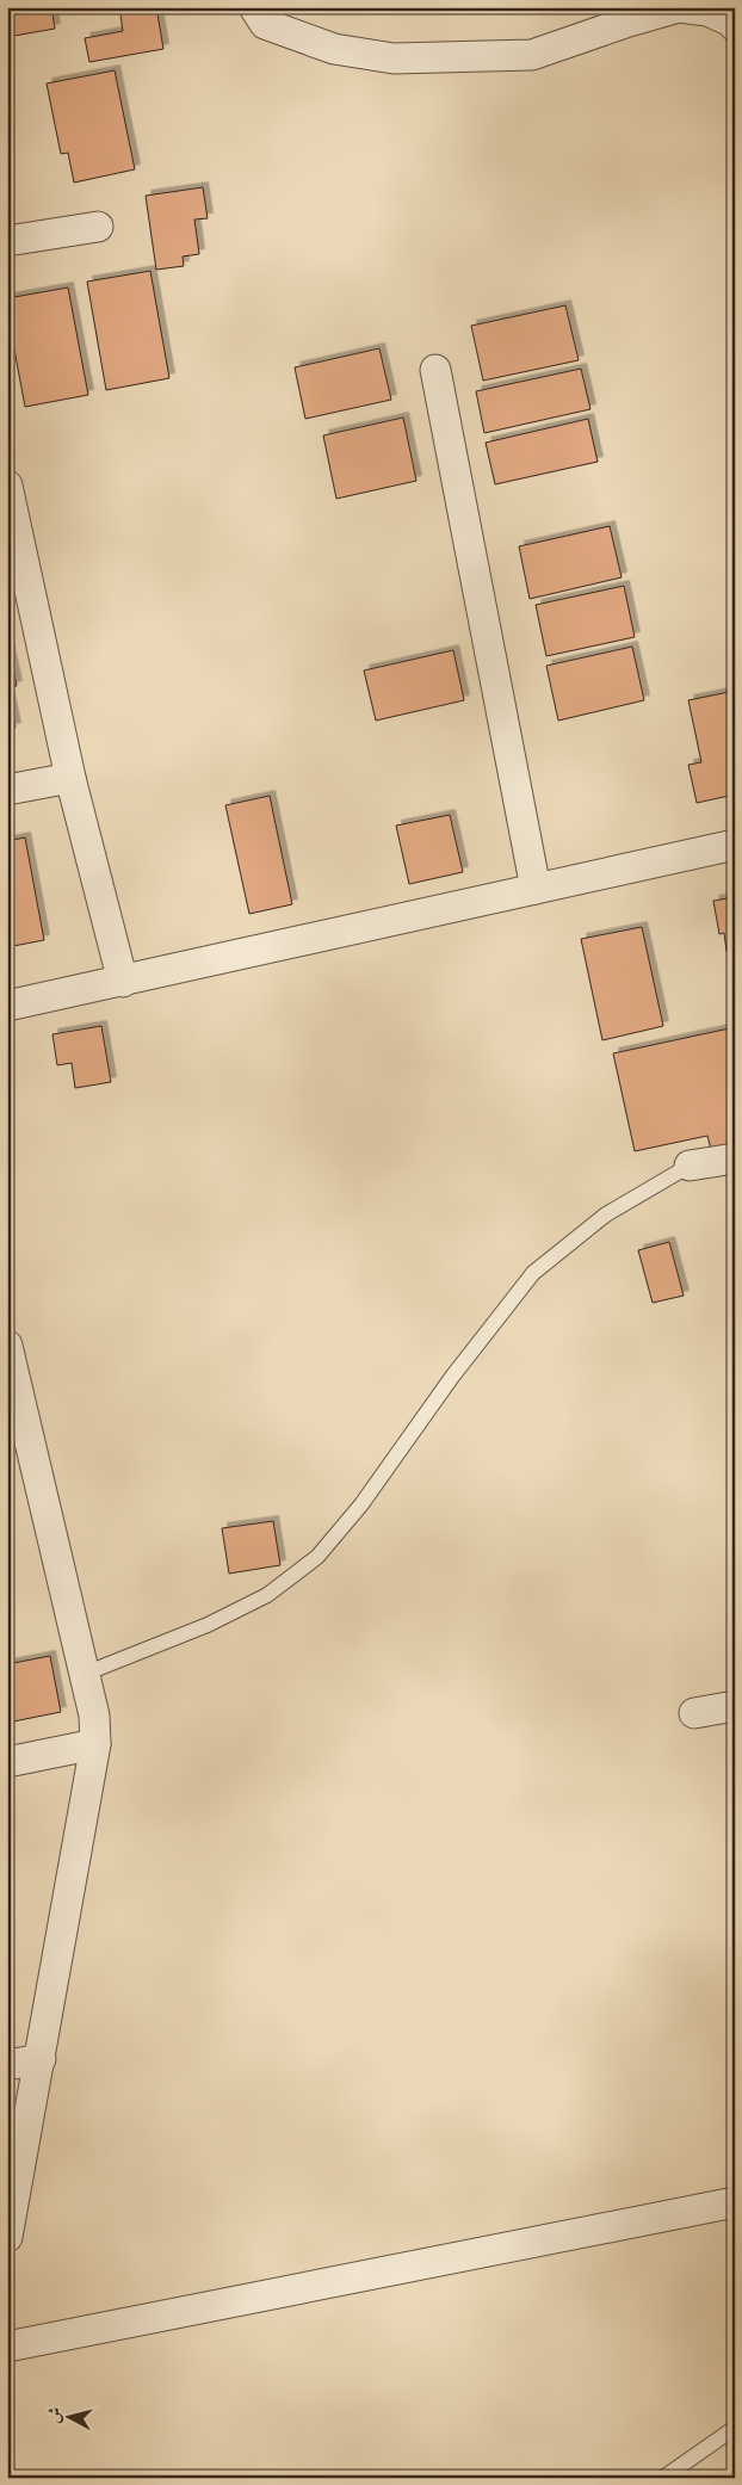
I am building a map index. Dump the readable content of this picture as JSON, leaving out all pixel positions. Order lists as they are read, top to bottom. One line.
{"north":"left"}
